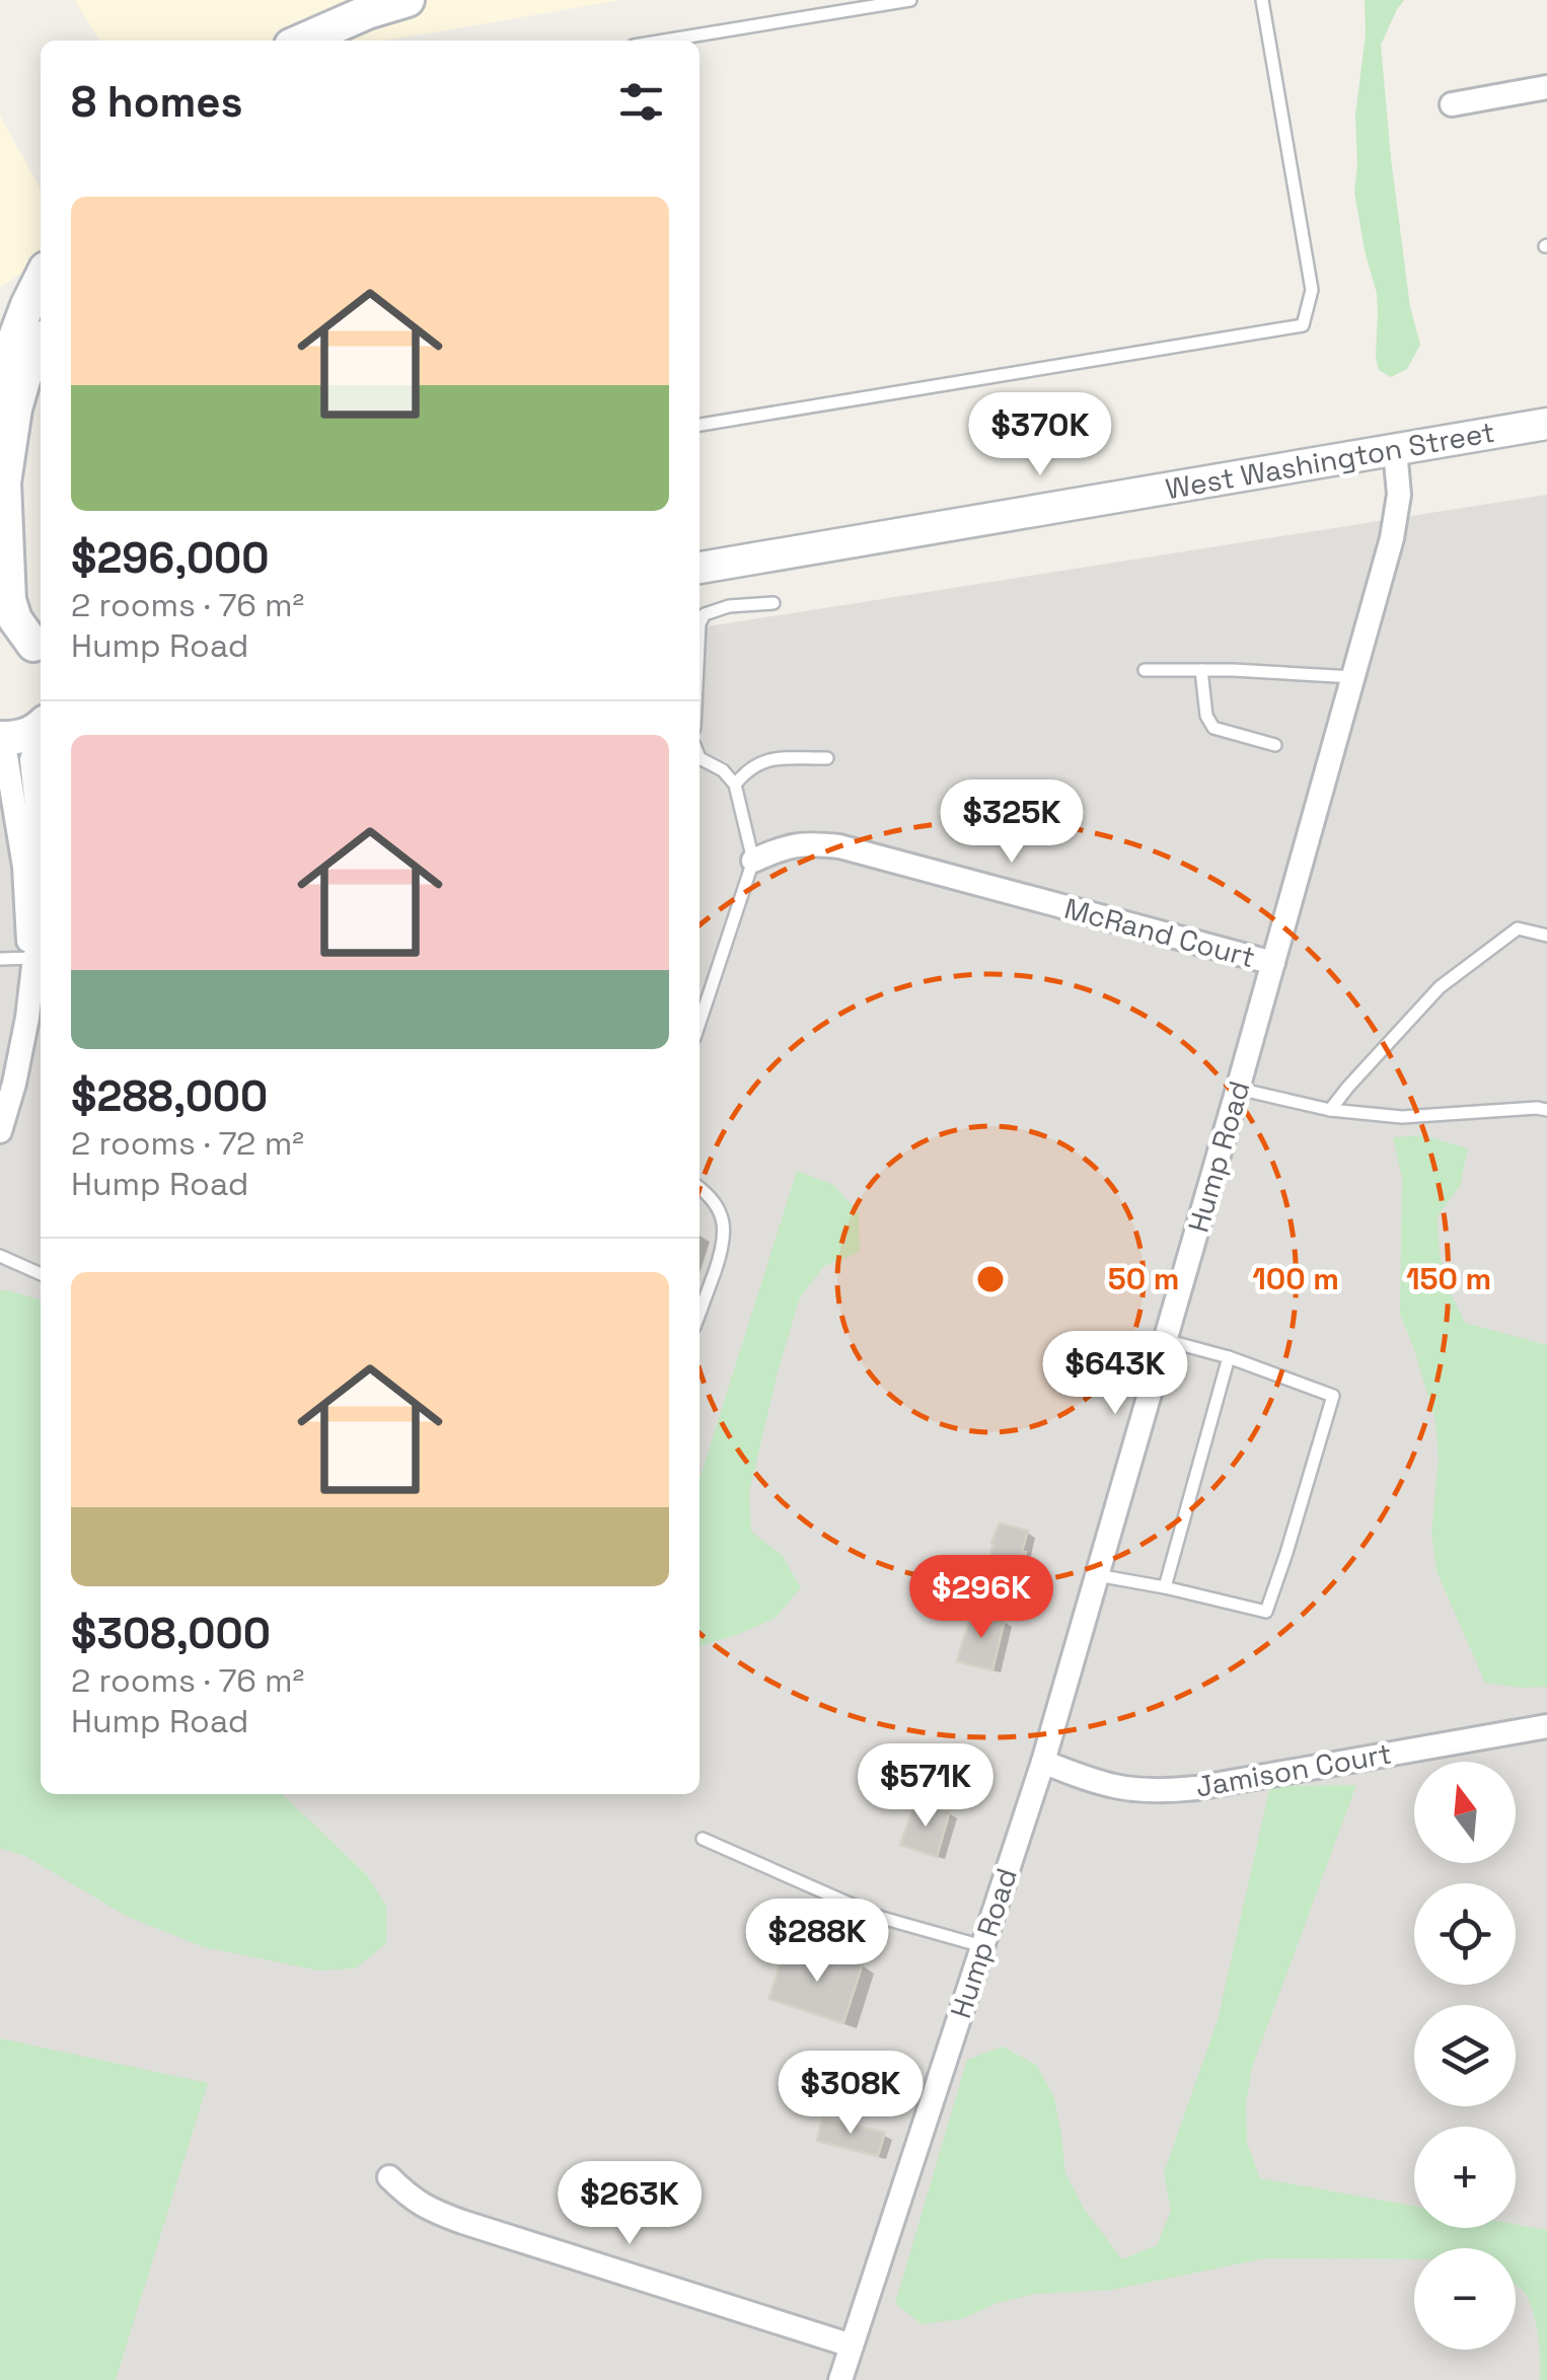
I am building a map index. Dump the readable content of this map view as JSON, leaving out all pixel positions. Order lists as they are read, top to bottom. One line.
{"streets":{"street":["West Washington Street","McRand Court","Hump Road","Jamison Court"]},"crossings":[["West Washington Street","Hump Road"],["McRand Court","Hump Road"],["Hump Road","Jamison Court"]],"north":"top","page":{"heading":"8 homes","list":[{"name":"$296,000","note":"2 rooms · 76 m² · Hump Road"},{"name":"$288,000","note":"2 rooms · 72 m² · Hump Road"},{"name":"$308,000","note":"2 rooms · 76 m² · Hump Road"}],"price":["$370K","$325K","$643K","$296K","$571K","$288K","$308K","$263K"],"map_buttons":["+","−"]},"rings":["50 m","100 m","150 m"]}
